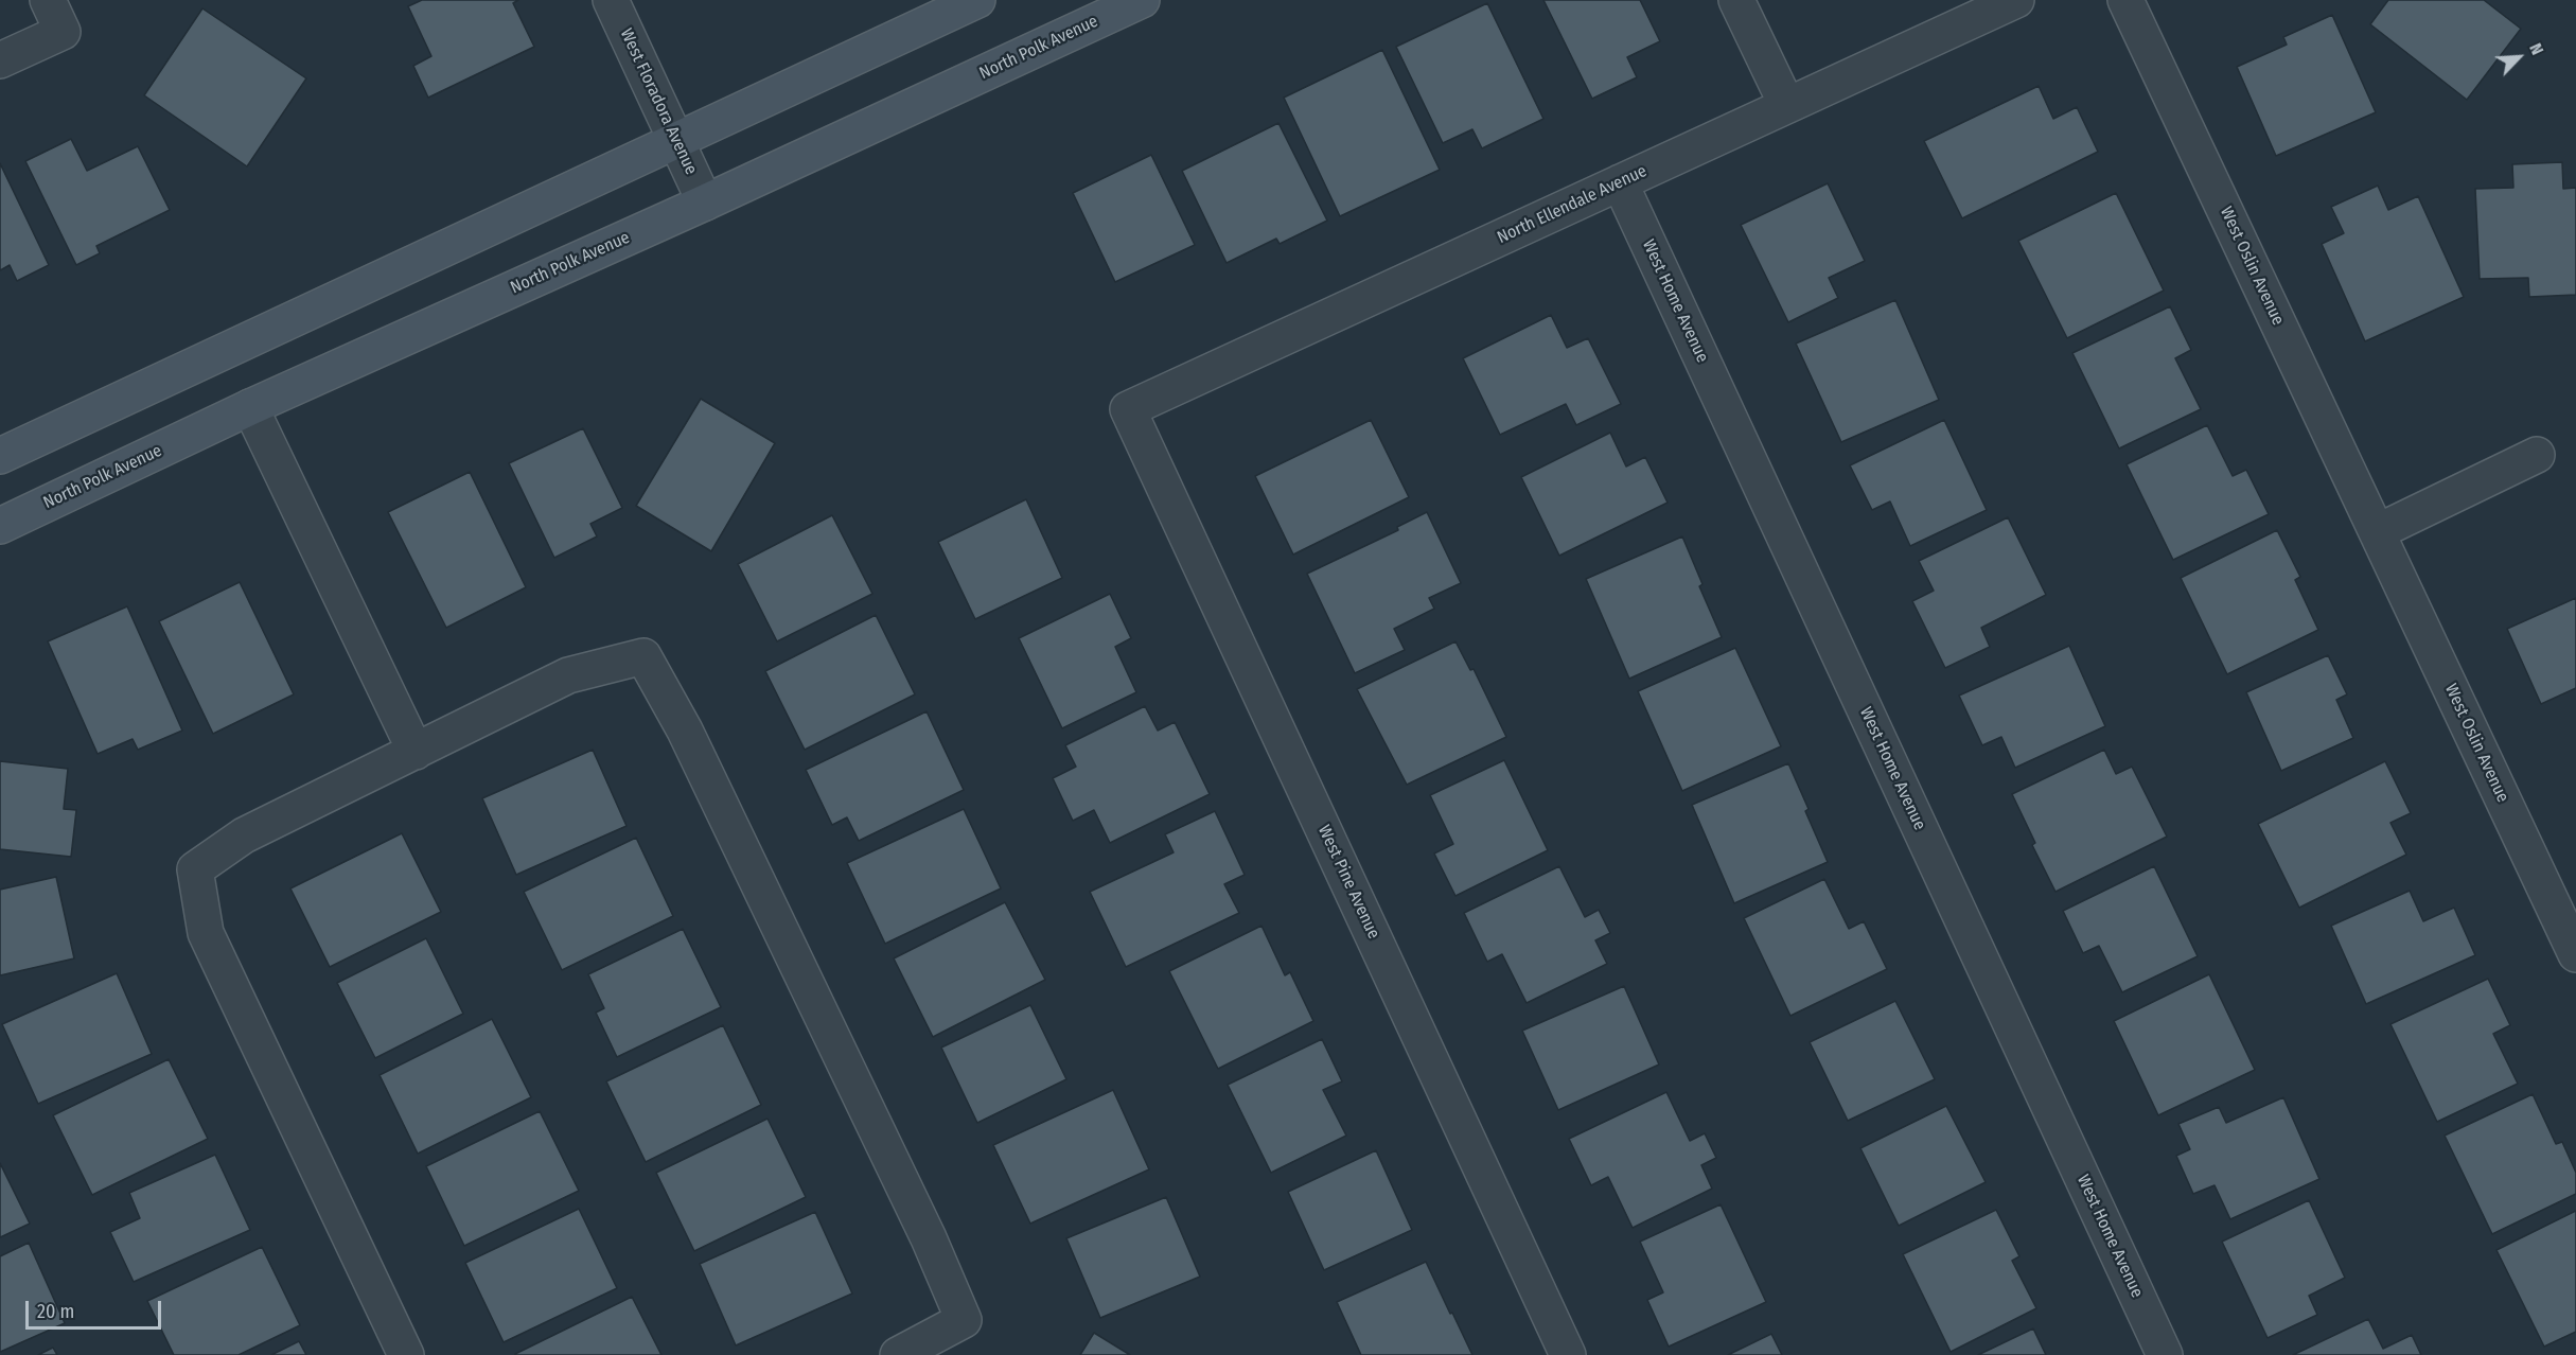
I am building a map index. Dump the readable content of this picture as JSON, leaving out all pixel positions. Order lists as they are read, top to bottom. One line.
{"streets":{"main road":["North Polk Avenue"],"street":["West Floradora Avenue","North Ellendale Avenue","West Oslin Avenue","West Home Avenue","West Pine Avenue"]},"crossings":[["North Polk Avenue","West Floradora Avenue"],["North Ellendale Avenue","West Home Avenue"],["North Ellendale Avenue","West Pine Avenue"]],"scale_bar":"20 m","north":"top right"}
